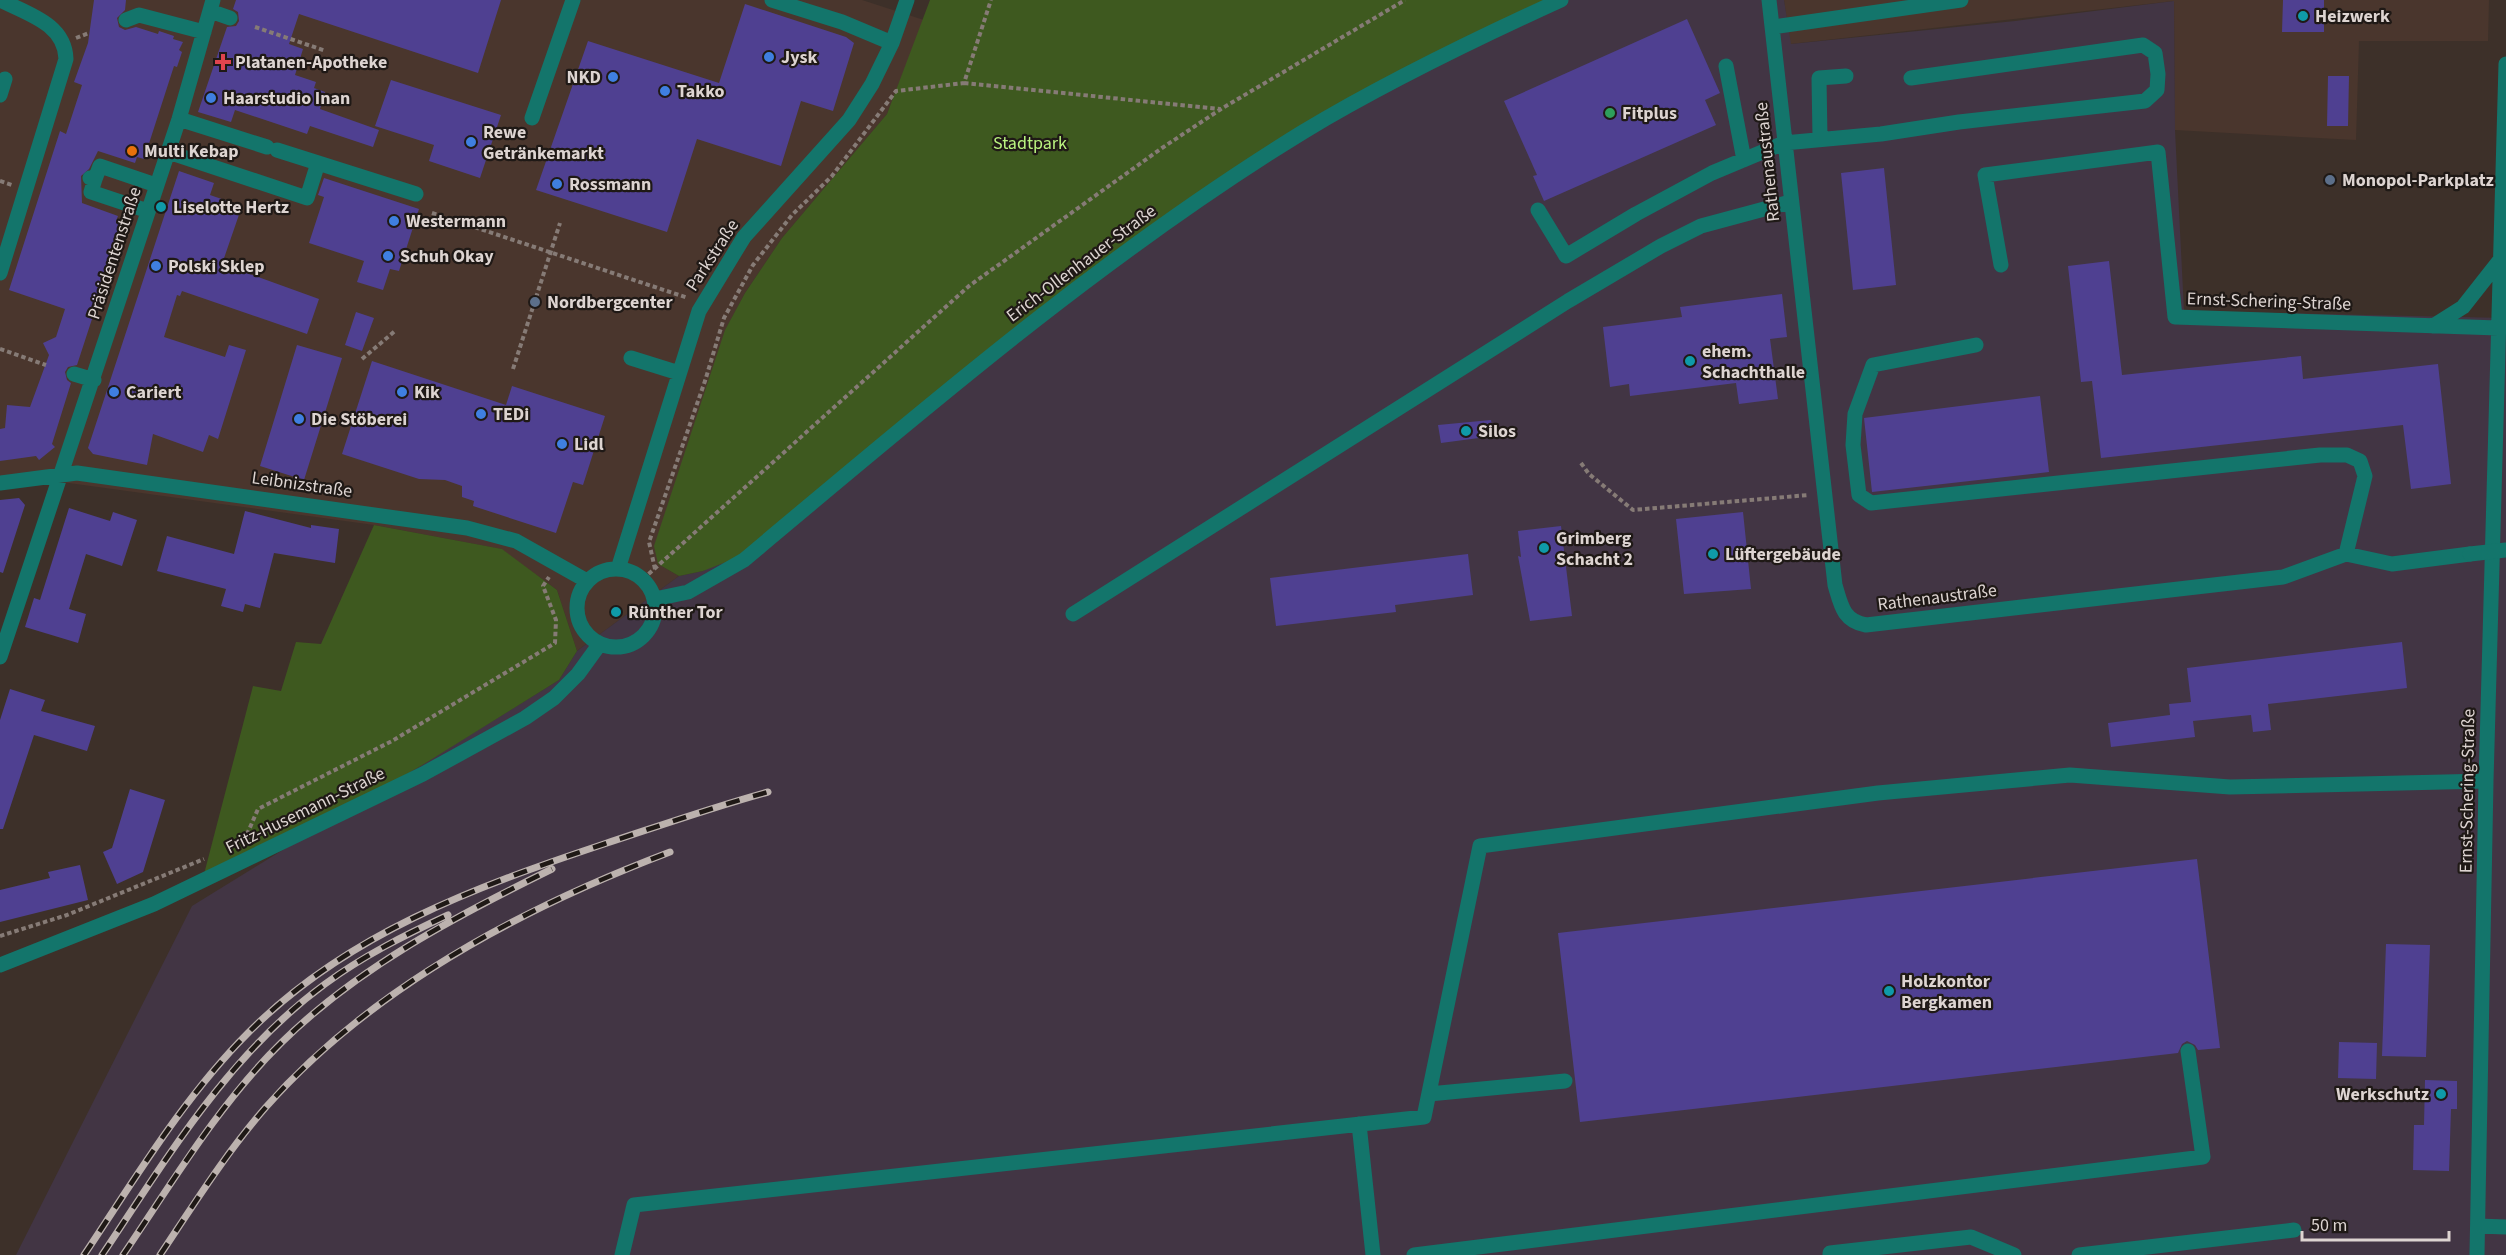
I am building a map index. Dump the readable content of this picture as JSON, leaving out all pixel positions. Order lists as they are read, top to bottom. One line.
{"streets":{"street":["Rathenaustraße","Präsidentenstraße","Parkstraße","Erich-Ollenhauer-Straße","Ernst-Schering-Straße","Leibnizstraße","Fritz-Husemann-Straße"]},"crossings":[["Präsidentenstraße","Leibnizstraße"],["Parkstraße","Erich-Ollenhauer-Straße"],["Parkstraße","Leibnizstraße"],["Parkstraße","Fritz-Husemann-Straße"],["Erich-Ollenhauer-Straße","Leibnizstraße"],["Erich-Ollenhauer-Straße","Fritz-Husemann-Straße"],["Leibnizstraße","Fritz-Husemann-Straße"]],"parks":["Stadtpark"],"places":{"other":["Heizwerk","Jysk","NKD","Takko","Haarstudio Inan","Fitplus","Rewe Getränkemarkt","Multi Kebap","Monopol-Parkplatz","Rossmann","Liselotte Hertz","Westermann","Schuh Okay","Polski Sklep","Nordbergcenter","ehem. Schachthalle","Cariert","Kik","TEDi","Die Stöberei","Silos","Lidl","Grimberg Schacht 2","Lüftergebäude","Rünther Tor","Holzkontor Bergkamen","Werkschutz"],"health":["Platanen-Apotheke"]},"scale_bar":"50 m"}
